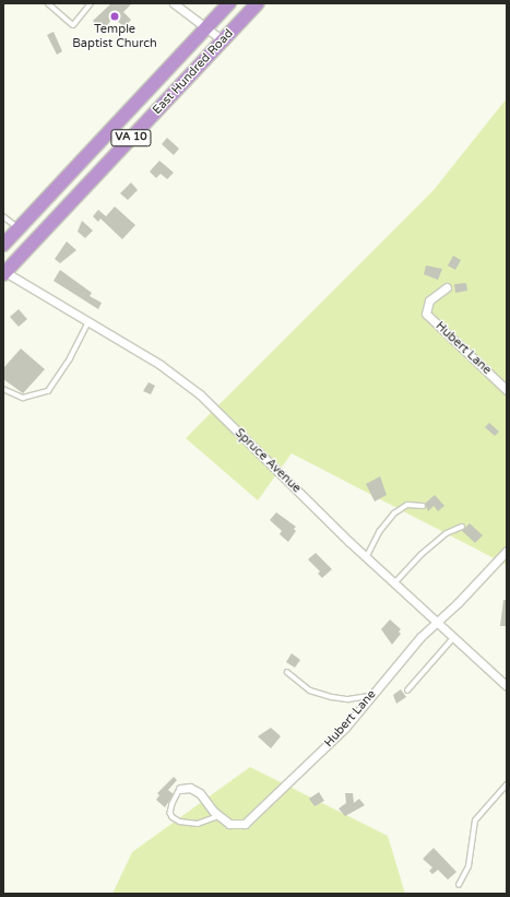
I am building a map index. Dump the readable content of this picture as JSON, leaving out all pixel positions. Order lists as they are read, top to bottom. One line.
{"streets":{"highway":["East Hundred Road","VA 10"],"street":["Hubert Lane","Spruce Avenue"]},"crossings":[["East Hundred Road","Spruce Avenue"],["Hubert Lane","Spruce Avenue"]],"places":["Temple Baptist Church"]}
